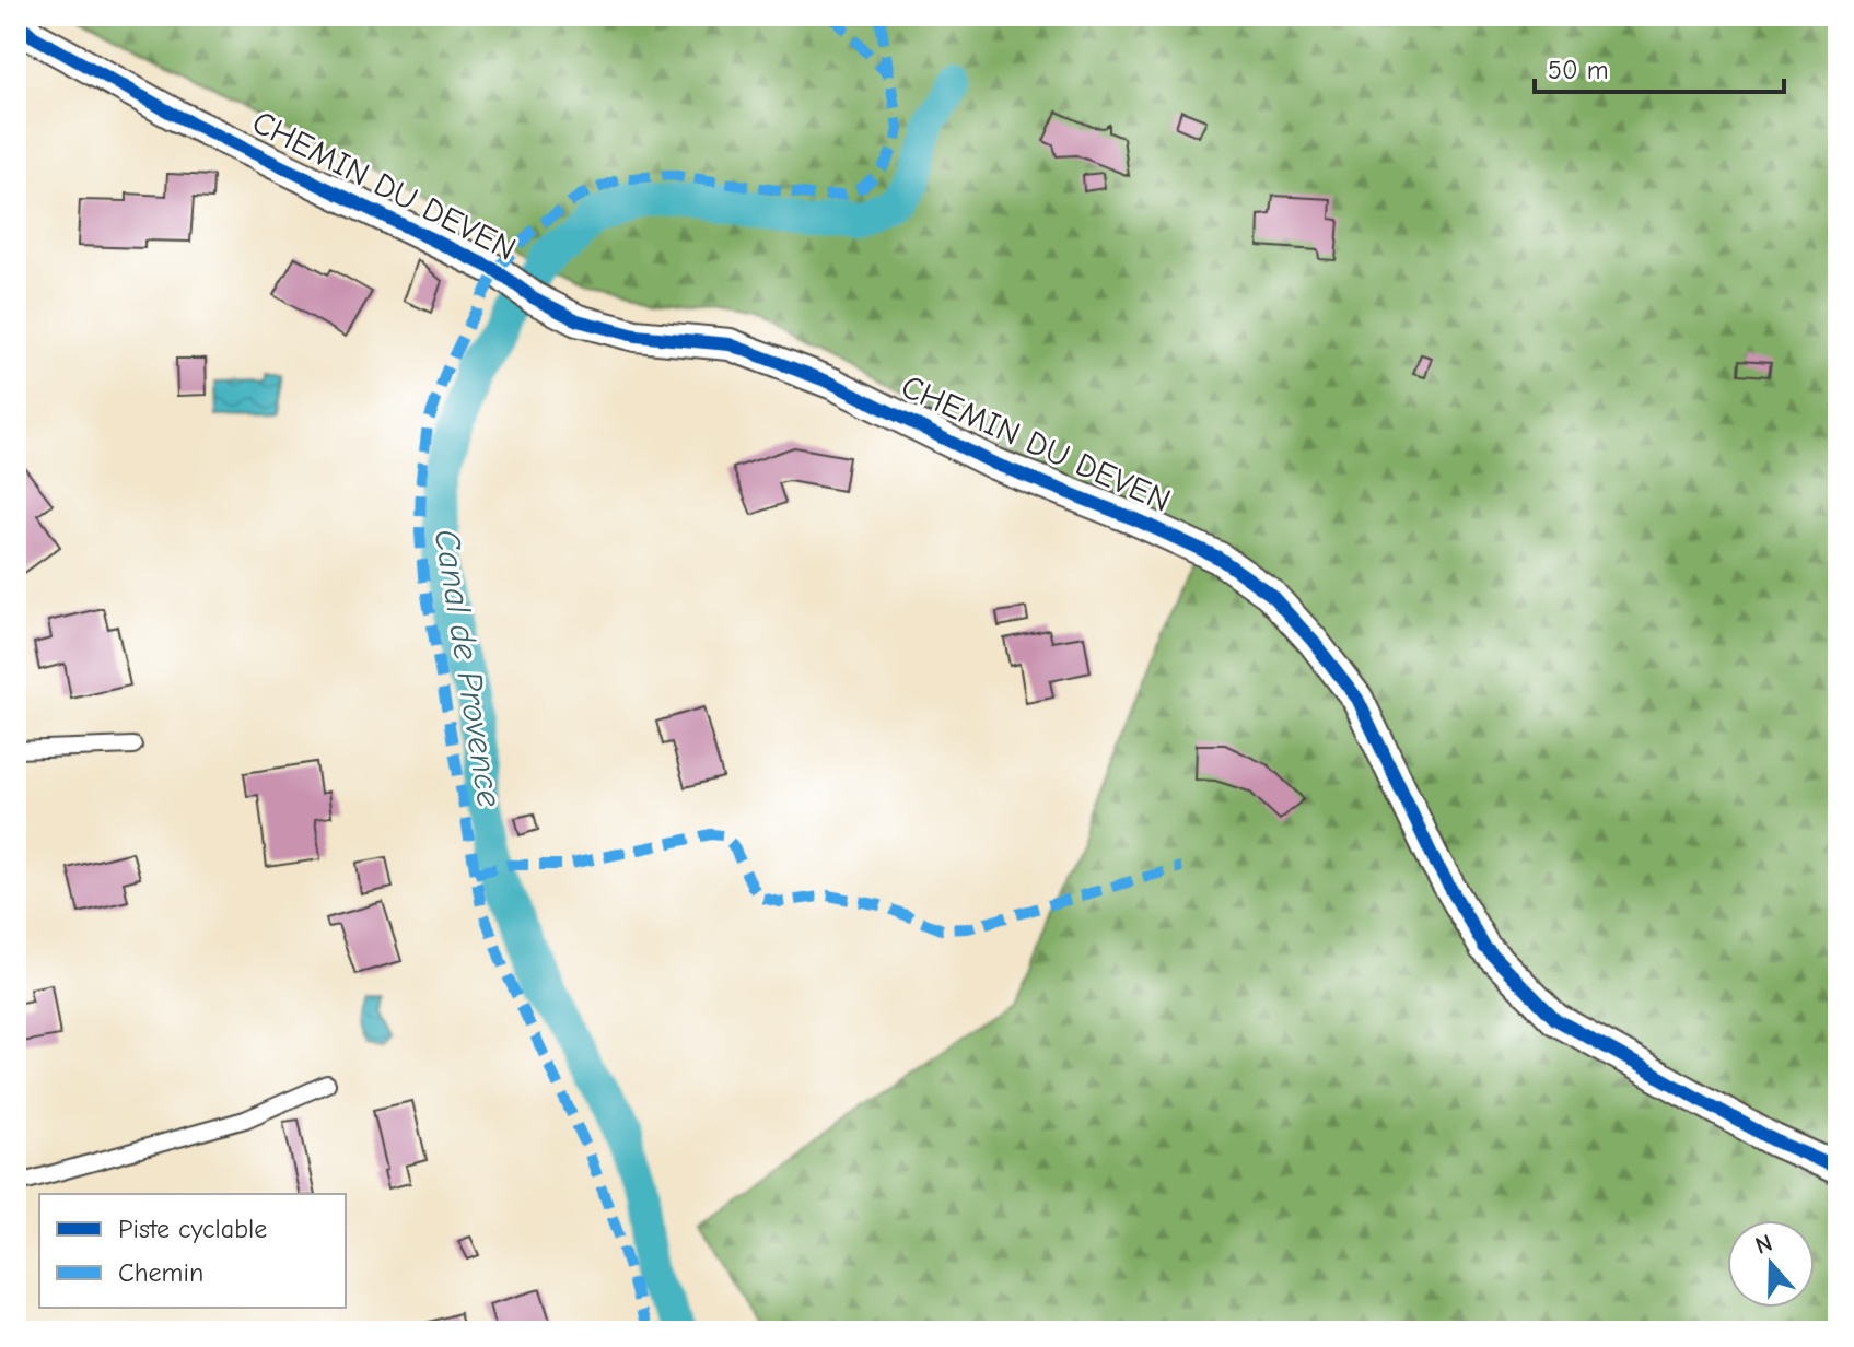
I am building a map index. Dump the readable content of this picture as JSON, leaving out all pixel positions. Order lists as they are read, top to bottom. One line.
{"streets":{"street":["CHEMIN DU DEVEN"]},"water":["Canal de Provence"],"legend":["Piste cyclable","Chemin"],"scale_bar":"50 m","north":"top"}
